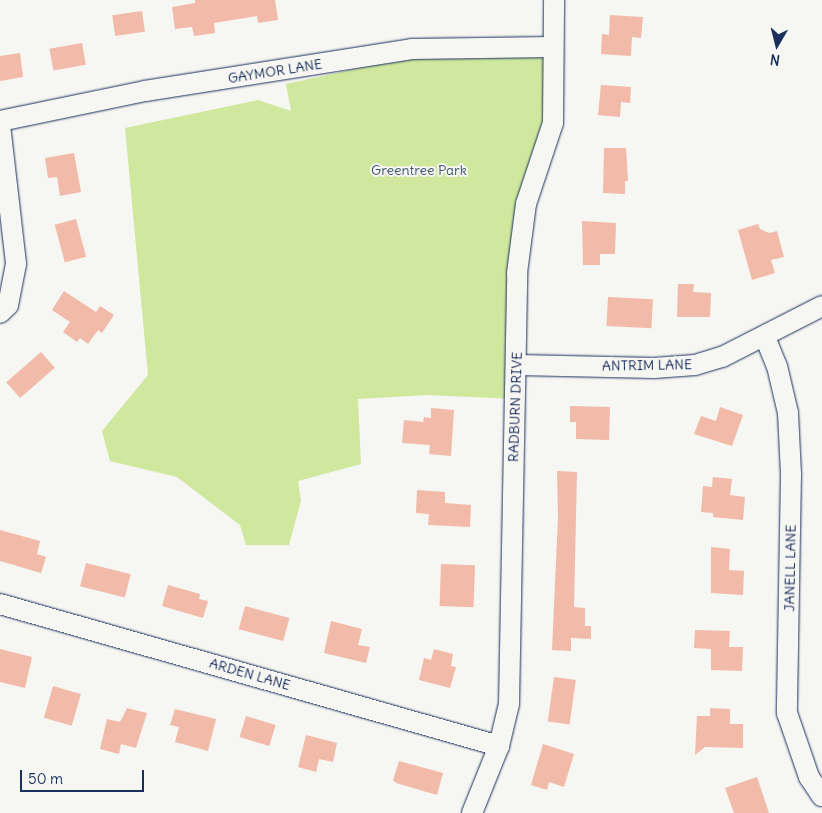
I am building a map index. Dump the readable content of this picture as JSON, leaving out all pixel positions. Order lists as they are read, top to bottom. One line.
{"streets":{"street":["GAYMOR LANE","ANTRIM LANE","RADBURN DRIVE","JANELL LANE","ARDEN LANE"]},"crossings":[["GAYMOR LANE","RADBURN DRIVE"],["ANTRIM LANE","RADBURN DRIVE"],["ANTRIM LANE","JANELL LANE"],["RADBURN DRIVE","ARDEN LANE"]],"parks":["Greentree Park"],"scale_bar":"50 m","north":"bottom"}
